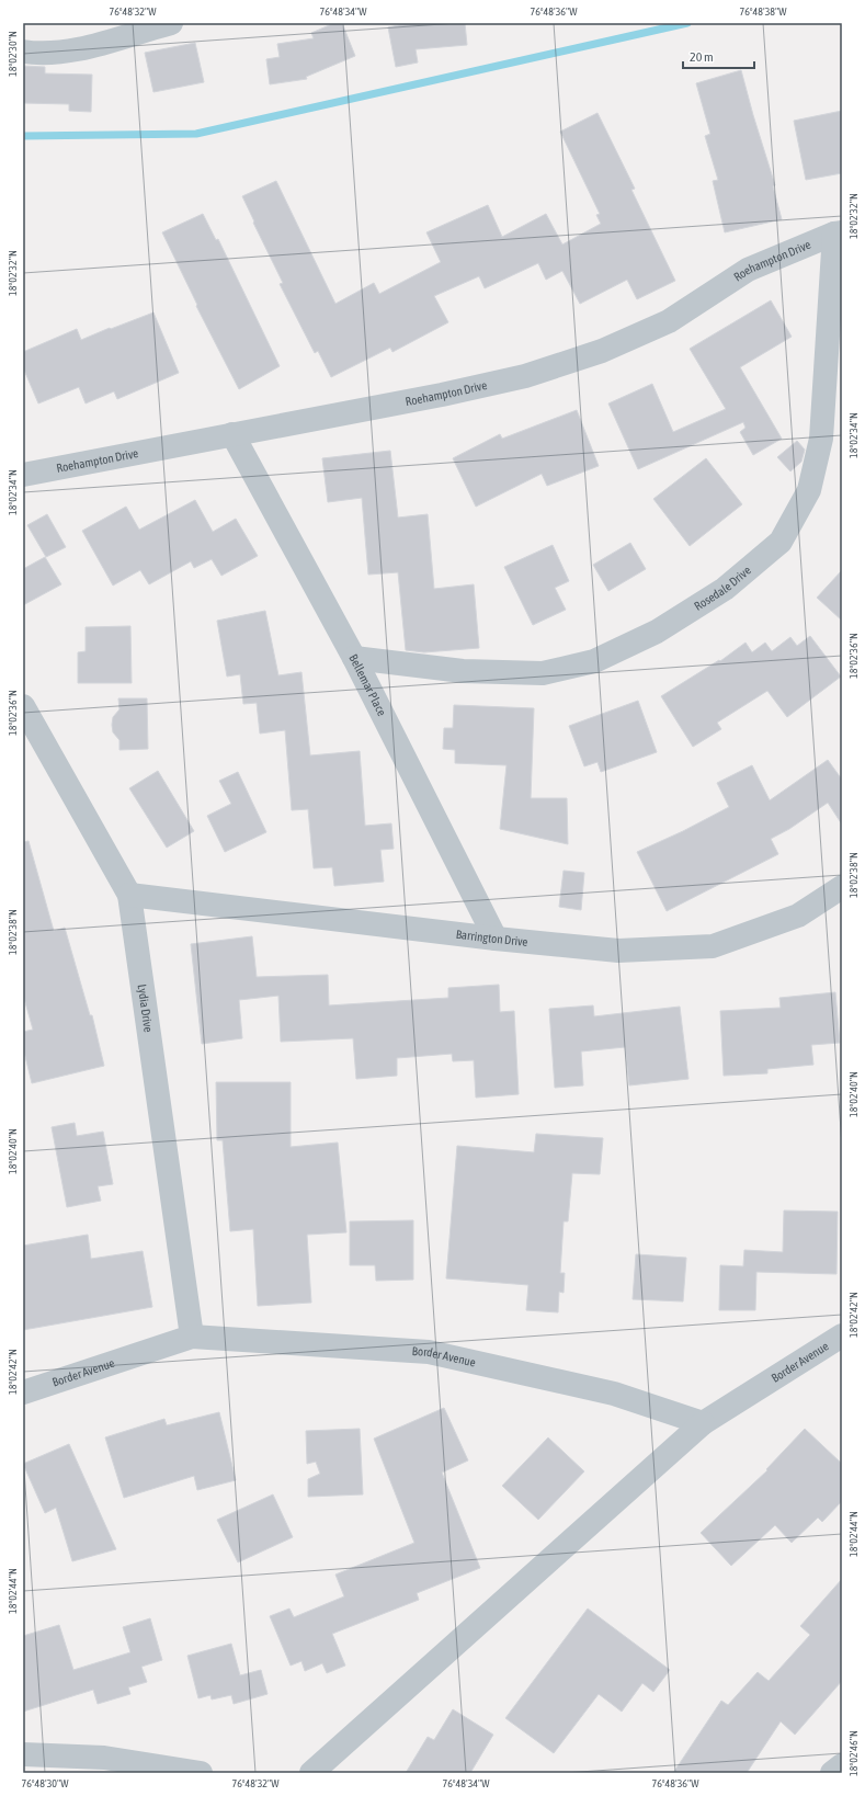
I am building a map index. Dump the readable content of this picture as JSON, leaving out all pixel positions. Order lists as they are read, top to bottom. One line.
{"streets":{"street":["Roehampton Drive","Rosedale Drive","Bellemar Place","Barrington Drive","Lydia Drive","Border Avenue"]},"crossings":[["Roehampton Drive","Rosedale Drive"],["Roehampton Drive","Bellemar Place"],["Rosedale Drive","Bellemar Place"],["Bellemar Place","Barrington Drive"],["Barrington Drive","Lydia Drive"],["Lydia Drive","Border Avenue"]],"scale_bar":"20 m","coordinates":["76°48'32\"W","76°48'34\"W","76°48'36\"W","76°48'38\"W","18°02'30\"N","18°02'32\"N","18°02'34\"N","18°02'36\"N","18°02'38\"N","18°02'40\"N","18°02'42\"N","18°02'44\"N","18°02'46\"N","76°48'30\"W"]}
